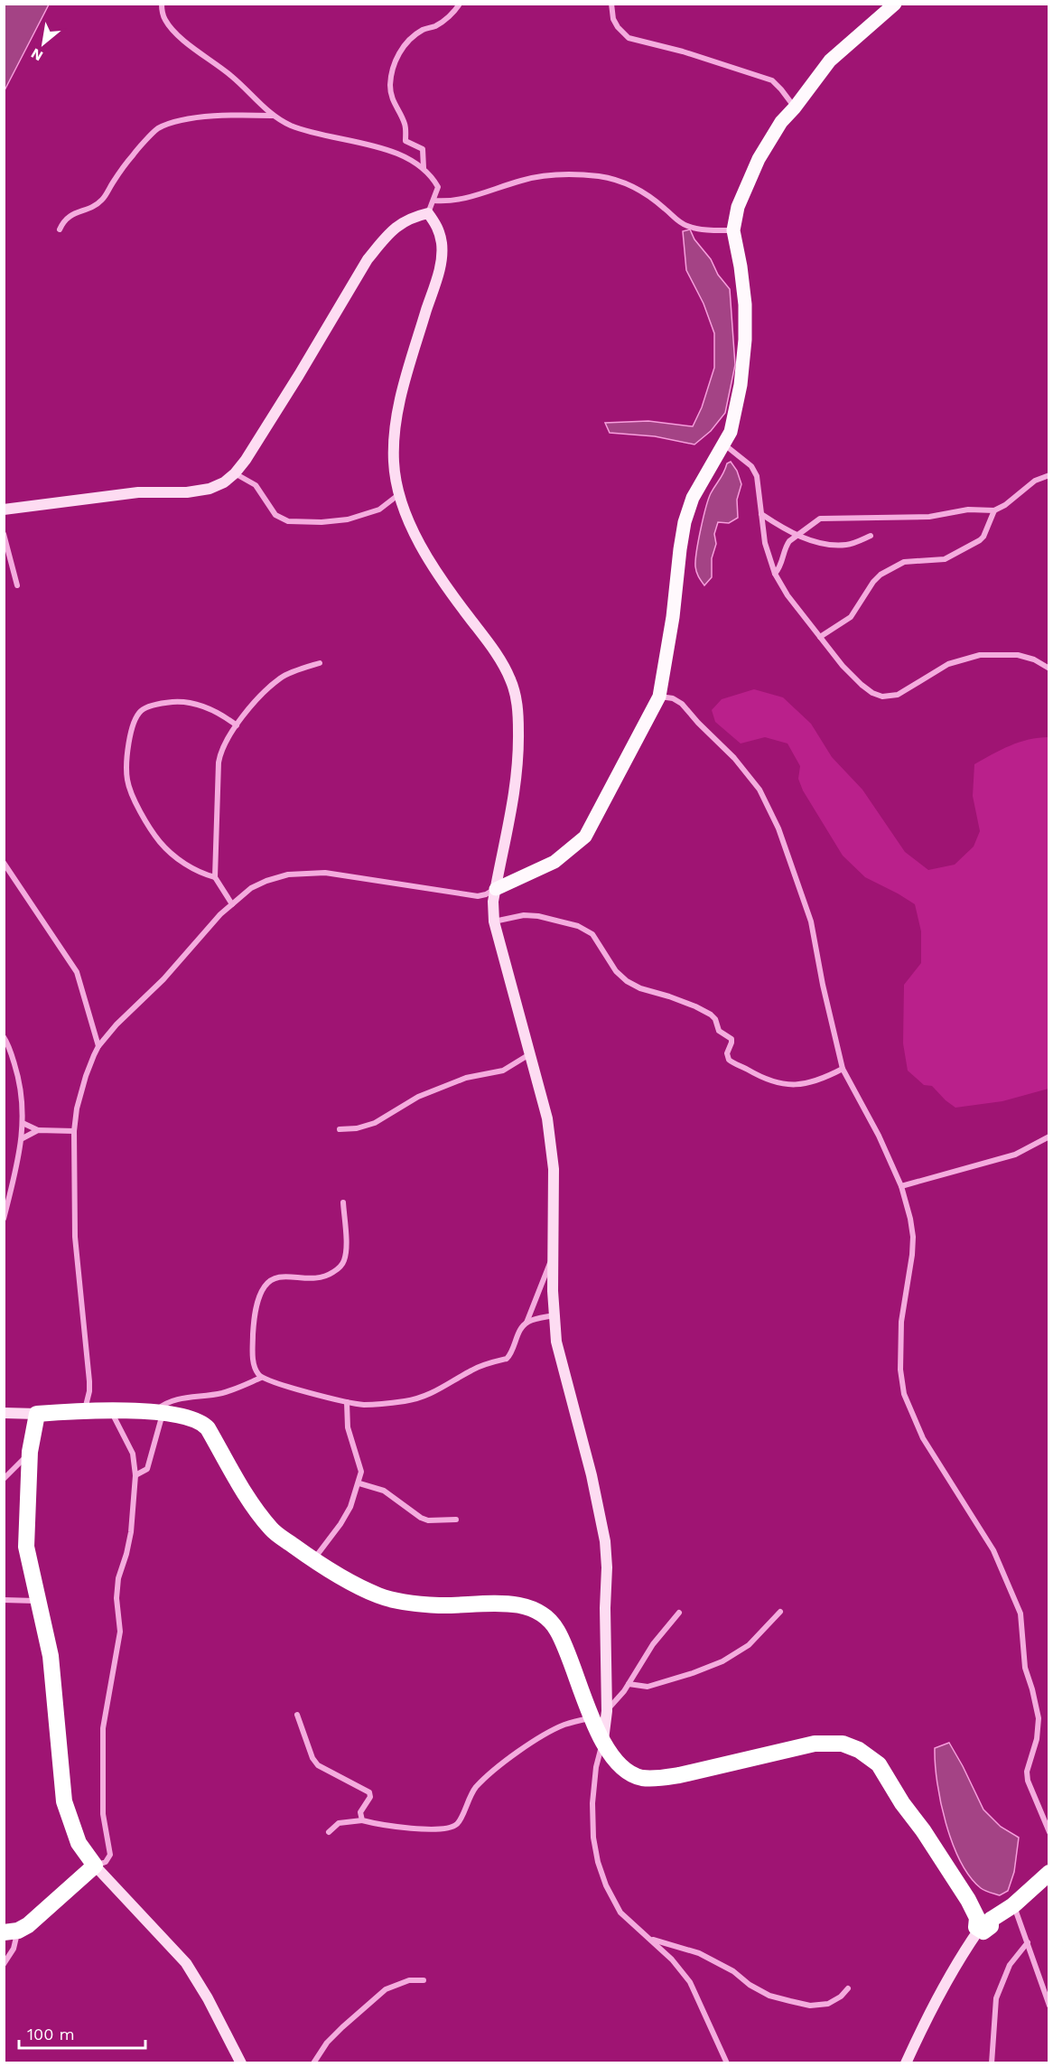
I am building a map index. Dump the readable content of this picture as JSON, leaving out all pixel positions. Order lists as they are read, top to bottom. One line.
{"scale_bar":"100 m","north":"bottom left"}
